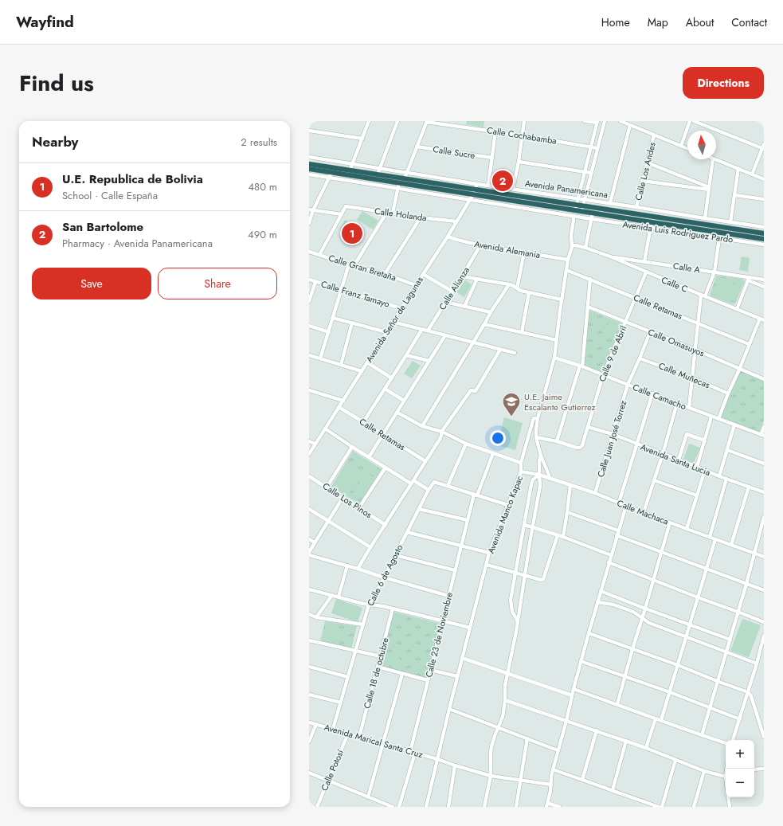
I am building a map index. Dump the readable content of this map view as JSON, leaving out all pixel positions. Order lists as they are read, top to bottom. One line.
{"streets":{"highway":["Avenida Panamericana"],"street":["Calle Cochabamba","Calle Sucre","Calle Los Andes","Calle Holanda","Avenida Luis Rodriguez Pardo","Avenida Alemania","Calle Gran Bretaña","Calle A","Calle C","Calle Alianza","Calle Franz Tamayo","Calle Retamas","Avenida Señor de Lagunas","Calle Omasuyos","Calle 9 de Abril","Calle Muñecas","Calle Camacho","Calle Juan José Torrez","Avenida Santa Lucia","Calle Los Pinos","Calle Machaca","Avenida Manco Kapac","Calle 6 de Agosto","Calle 23 de Noviembre","Calle 18 de octubre","Avenida Marical Santa Cruz","Calle Potosí"]},"crossings":[["Calle Los Andes","Avenida Panamericana"],["Avenida Panamericana","Avenida Señor de Lagunas"],["Calle Holanda","Avenida Señor de Lagunas"],["Avenida Alemania","Calle Alianza"],["Avenida Alemania","Avenida Señor de Lagunas"],["Avenida Alemania","Avenida Manco Kapac"],["Calle Gran Bretaña","Avenida Señor de Lagunas"],["Calle A","Calle C"],["Calle C","Calle 9 de Abril"],["Calle Franz Tamayo","Avenida Señor de Lagunas"],["Calle Retamas","Avenida Señor de Lagunas"],["Calle Retamas","Calle 9 de Abril"],["Calle Retamas","Avenida Manco Kapac"],["Calle Omasuyos","Calle 9 de Abril"],["Calle Omasuyos","Calle Juan José Torrez"],["Calle 9 de Abril","Calle Camacho"],["Calle 9 de Abril","Avenida Santa Lucia"],["Calle Muñecas","Calle Juan José Torrez"],["Calle Camacho","Calle Juan José Torrez"],["Calle Camacho","Avenida Manco Kapac"],["Calle Juan José Torrez","Avenida Santa Lucia"],["Calle Juan José Torrez","Calle Machaca"],["Calle Machaca","Avenida Manco Kapac"],["Avenida Manco Kapac","Avenida Marical Santa Cruz"],["Calle 6 de Agosto","Avenida Marical Santa Cruz"],["Calle 23 de Noviembre","Avenida Marical Santa Cruz"],["Calle 18 de octubre","Avenida Marical Santa Cruz"],["Avenida Marical Santa Cruz","Calle Potosí"]],"places":{"school or university":["U.E. Jaime Escalante Gutierrez"]},"north":"top","page":{"header":"Wayfind","nav":["Home","Map","About","Contact"],"title":"Find us","buttons":["Directions",["Save","Share"]],"heading":["Nearby","2 results"],"list":[{"mark":"1","name":"U.E. Republica de Bolivia","note":"School · Calle España","value":"480 m"},{"mark":"2","name":"San Bartolome","note":"Pharmacy · Avenida Panamericana","value":"490 m"}],"pins":["2","1"],"map_buttons":["+","−"]}}
